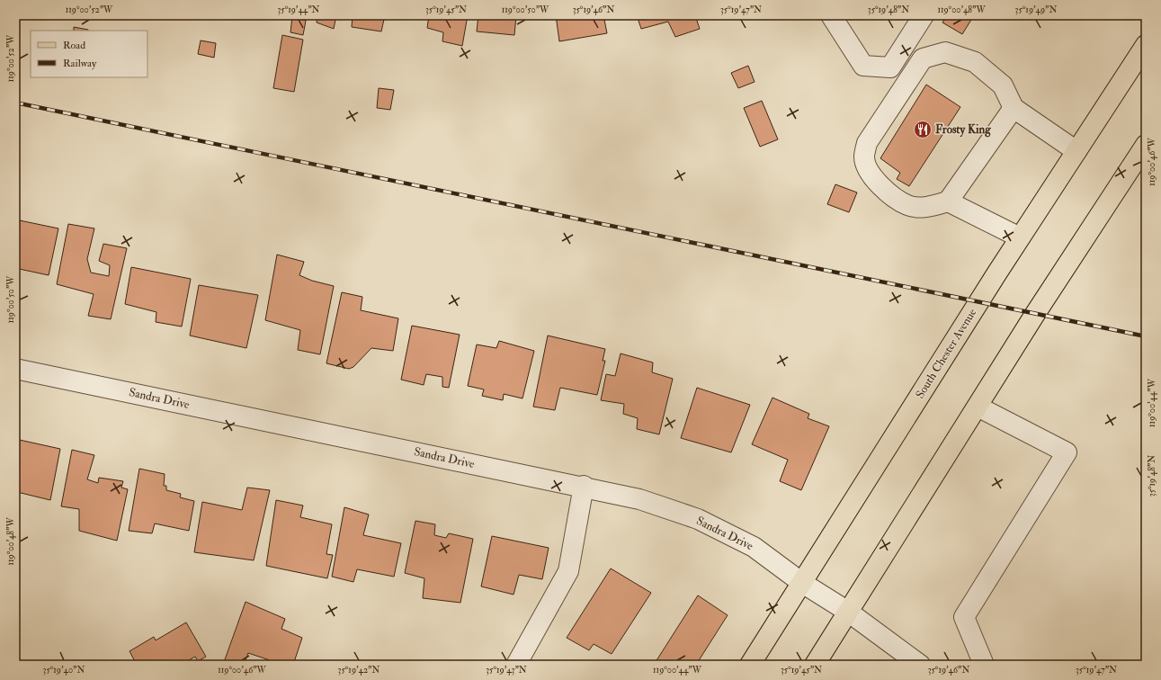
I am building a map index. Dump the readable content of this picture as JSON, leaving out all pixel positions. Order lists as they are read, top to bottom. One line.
{"streets":{"main road":["South Chester Avenue"],"street":["Sandra Drive"]},"crossings":[["South Chester Avenue","Sandra Drive"]],"places":{"restaurant":["Frosty King"]},"legend":["Road","Railway"],"coordinates":["119°00'52\"W","35°19'44\"N","35°19'45\"N","119°00'50\"W","35°19'46\"N","35°19'47\"N","35°19'48\"N","119°00'48\"W","35°19'49\"N","119°00'46\"W","119°00'44\"W","35°19'40\"N","35°19'42\"N","35°19'43\"N"]}
